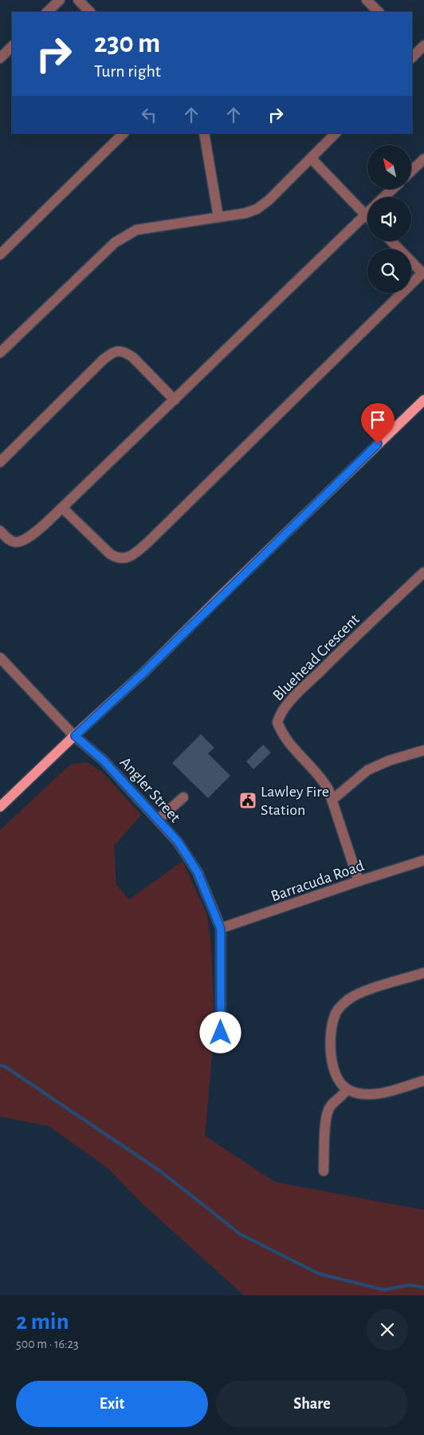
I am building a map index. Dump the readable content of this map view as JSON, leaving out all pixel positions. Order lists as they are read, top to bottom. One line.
{"streets":{"street":["Bluehead Crescent","Angler Street","Barracuda Road"]},"crossings":[["Bluehead Crescent","Barracuda Road"],["Angler Street","Barracuda Road"]],"places":{"public building":["Lawley Fire Station"]},"north":"top left","page":{"turn":["230 m","Turn right"],"heading":["2 min","500 m · 16:23"],"buttons":["Exit","Share"]}}
